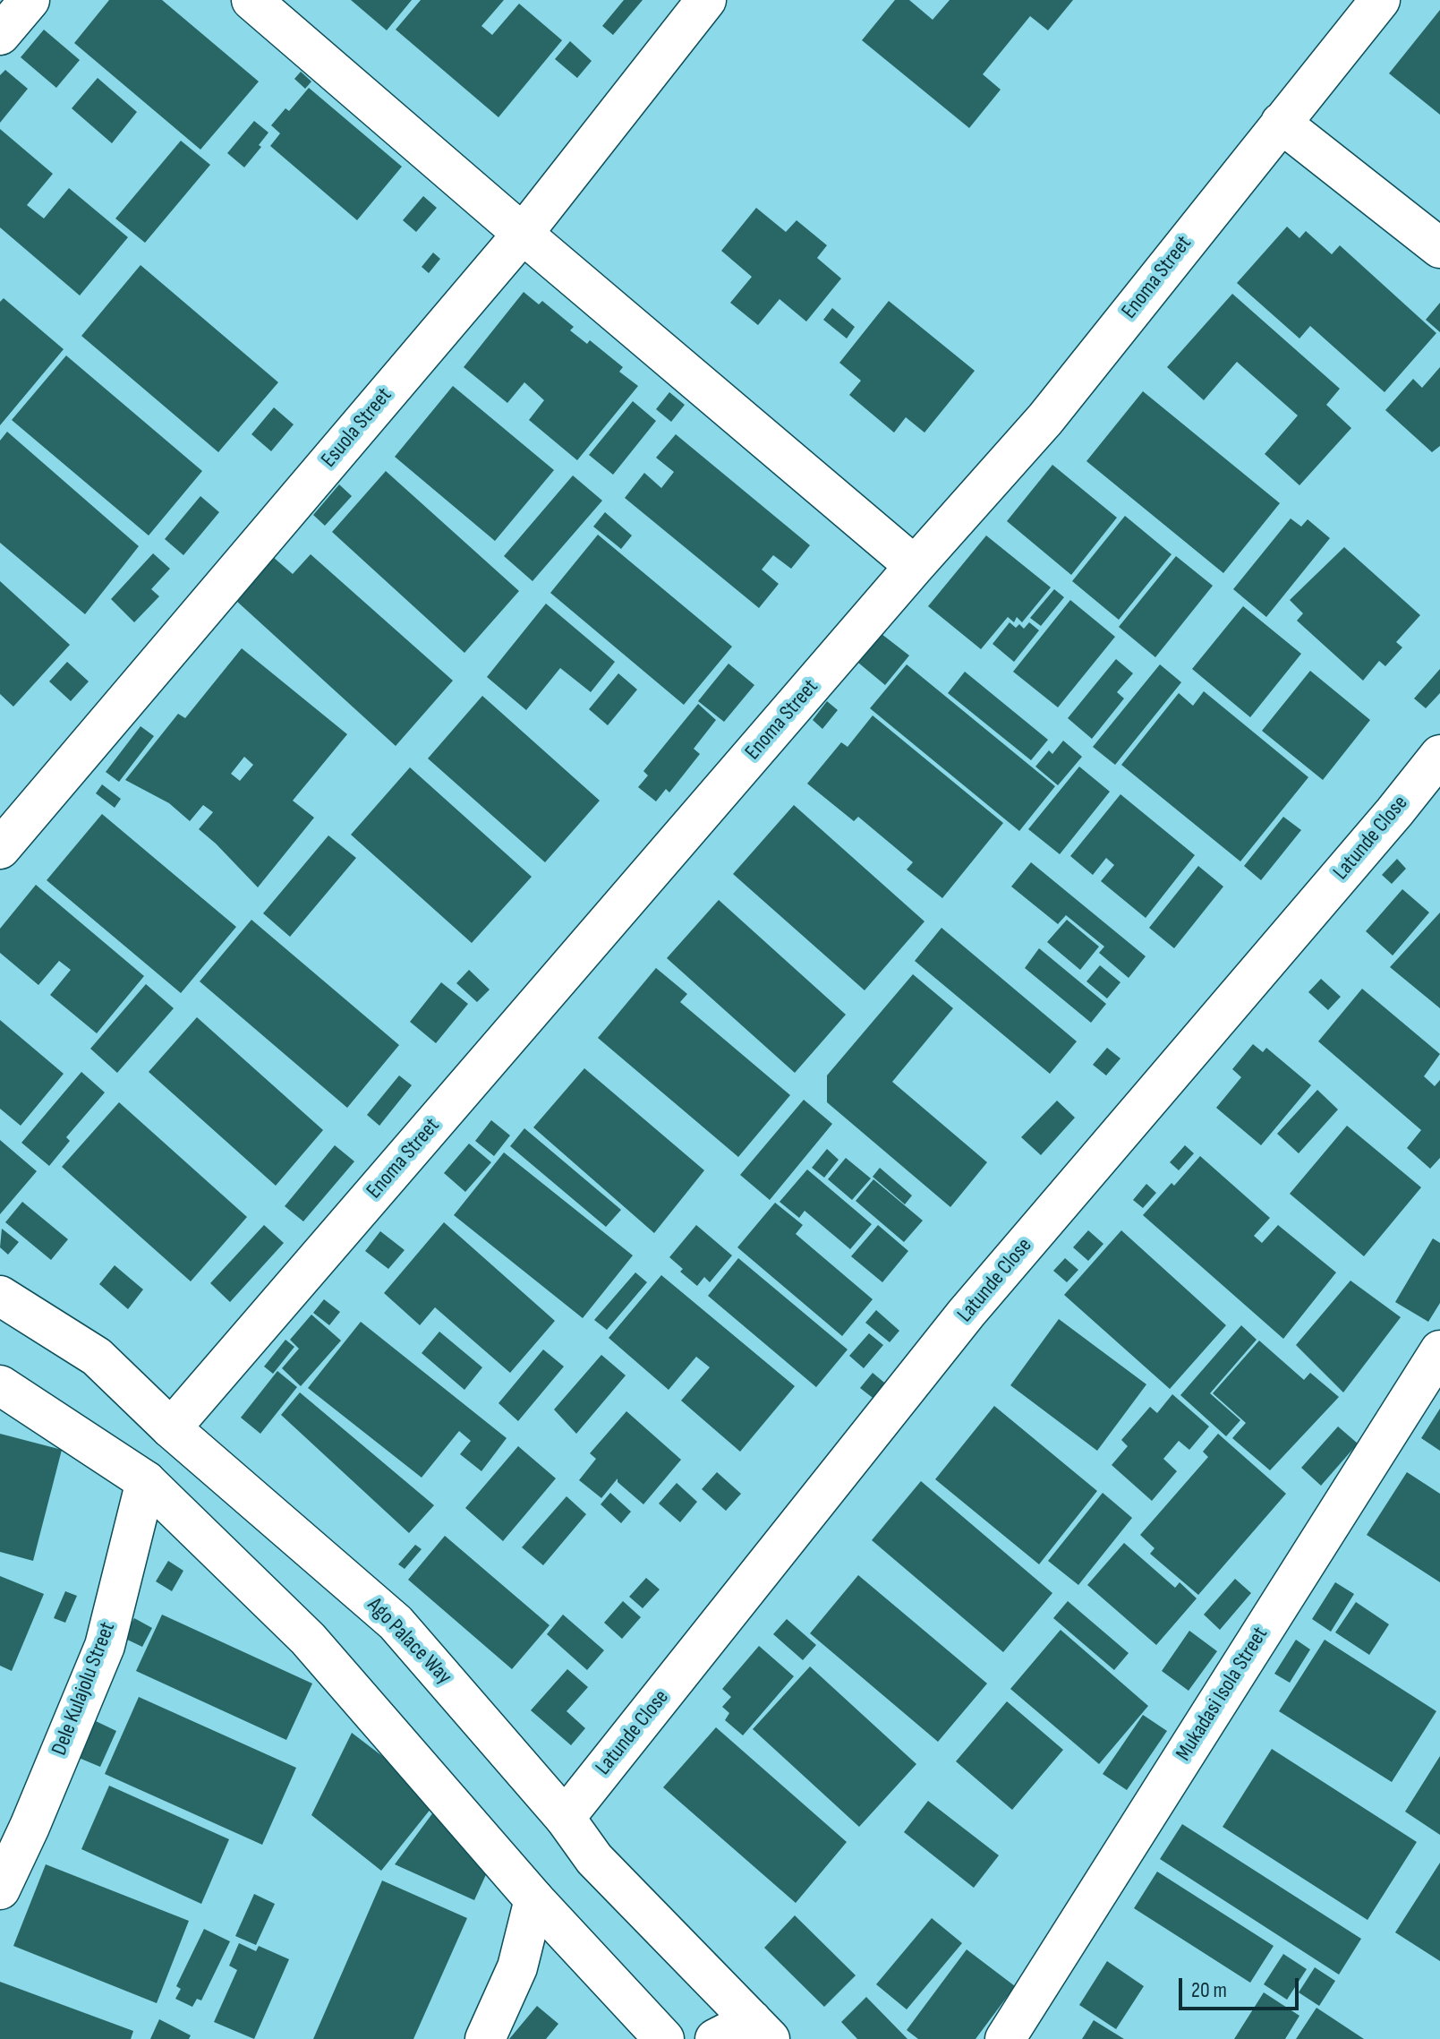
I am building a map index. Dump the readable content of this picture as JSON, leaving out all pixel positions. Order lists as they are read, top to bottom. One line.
{"streets":{"street":["Enoma Street","Esuola Street","Latunde Close","Ago Palace Way","Dele Kulajolu Street","Mukadasi Isola Street"]},"crossings":[["Enoma Street","Ago Palace Way"],["Latunde Close","Ago Palace Way"]],"scale_bar":"20 m"}
